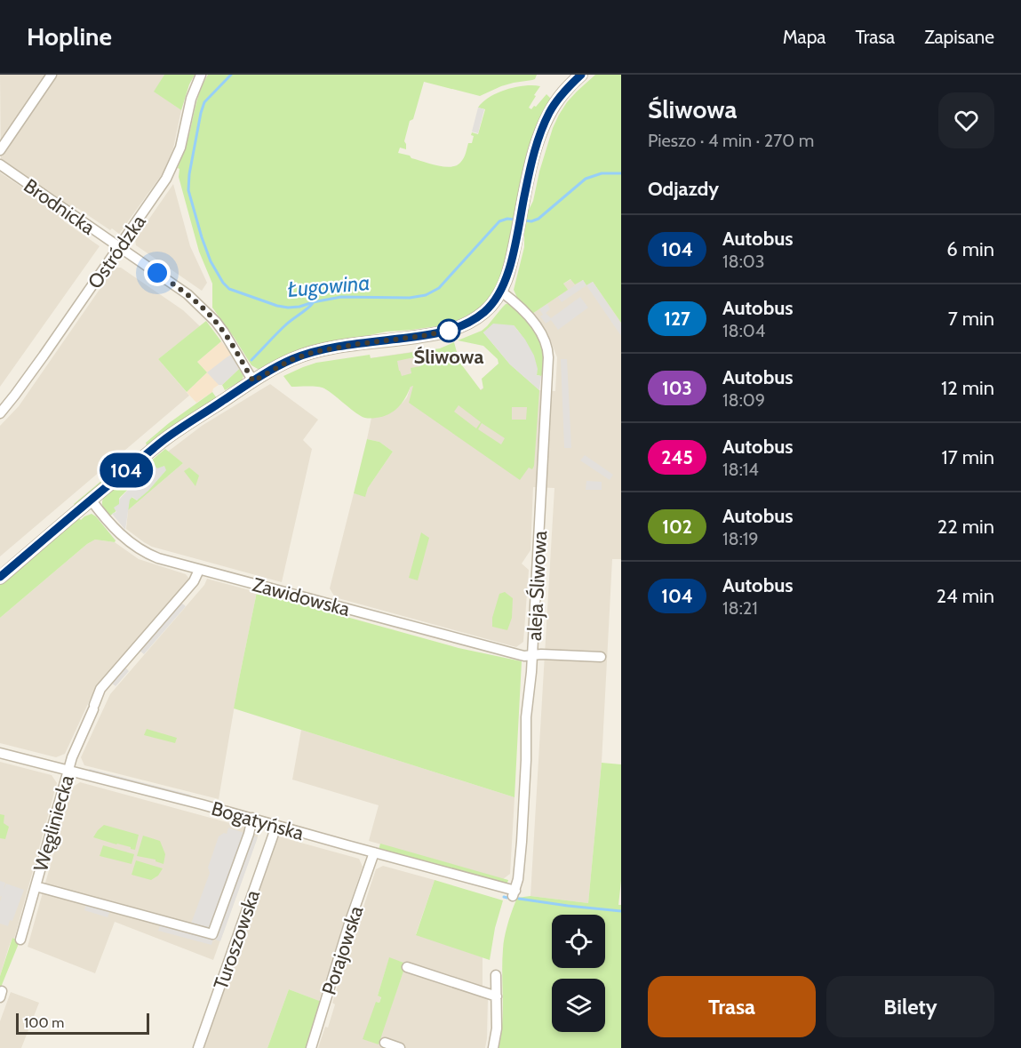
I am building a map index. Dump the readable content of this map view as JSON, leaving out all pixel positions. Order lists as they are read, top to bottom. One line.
{"streets":{"street":["Brodnicka","Ostródzka","aleja Śliwowa","Zawidowska","Bogatyńska","Węgliniecka","Turoszowska","Porajowska"]},"crossings":[["Brodnicka","Ostródzka"],["aleja Śliwowa","Zawidowska"],["aleja Śliwowa","Bogatyńska"],["Zawidowska","Węgliniecka"],["Bogatyńska","Węgliniecka"],["Bogatyńska","Porajowska"]],"water":["Ługowina"],"places":["Śliwowa"],"lines":["bus line 104"],"scale_bar":"100 m","page":{"header":"Hopline","nav":["Mapa","Trasa","Zapisane"],"on_map":"104","heading":[["Śliwowa","Pieszo · 4 min · 270 m"],"Odjazdy"],"list":[{"mark":"104","name":"Autobus","note":"18:03","value":"6 min"},{"mark":"127","name":"Autobus","note":"18:04","value":"7 min"},{"mark":"103","name":"Autobus","note":"18:09","value":"12 min"},{"mark":"245","name":"Autobus","note":"18:14","value":"17 min"},{"mark":"102","name":"Autobus","note":"18:19","value":"22 min"},{"mark":"104","name":"Autobus","note":"18:21","value":"24 min"}],"buttons":["Trasa","Bilety"],"scale":"100 m"}}
